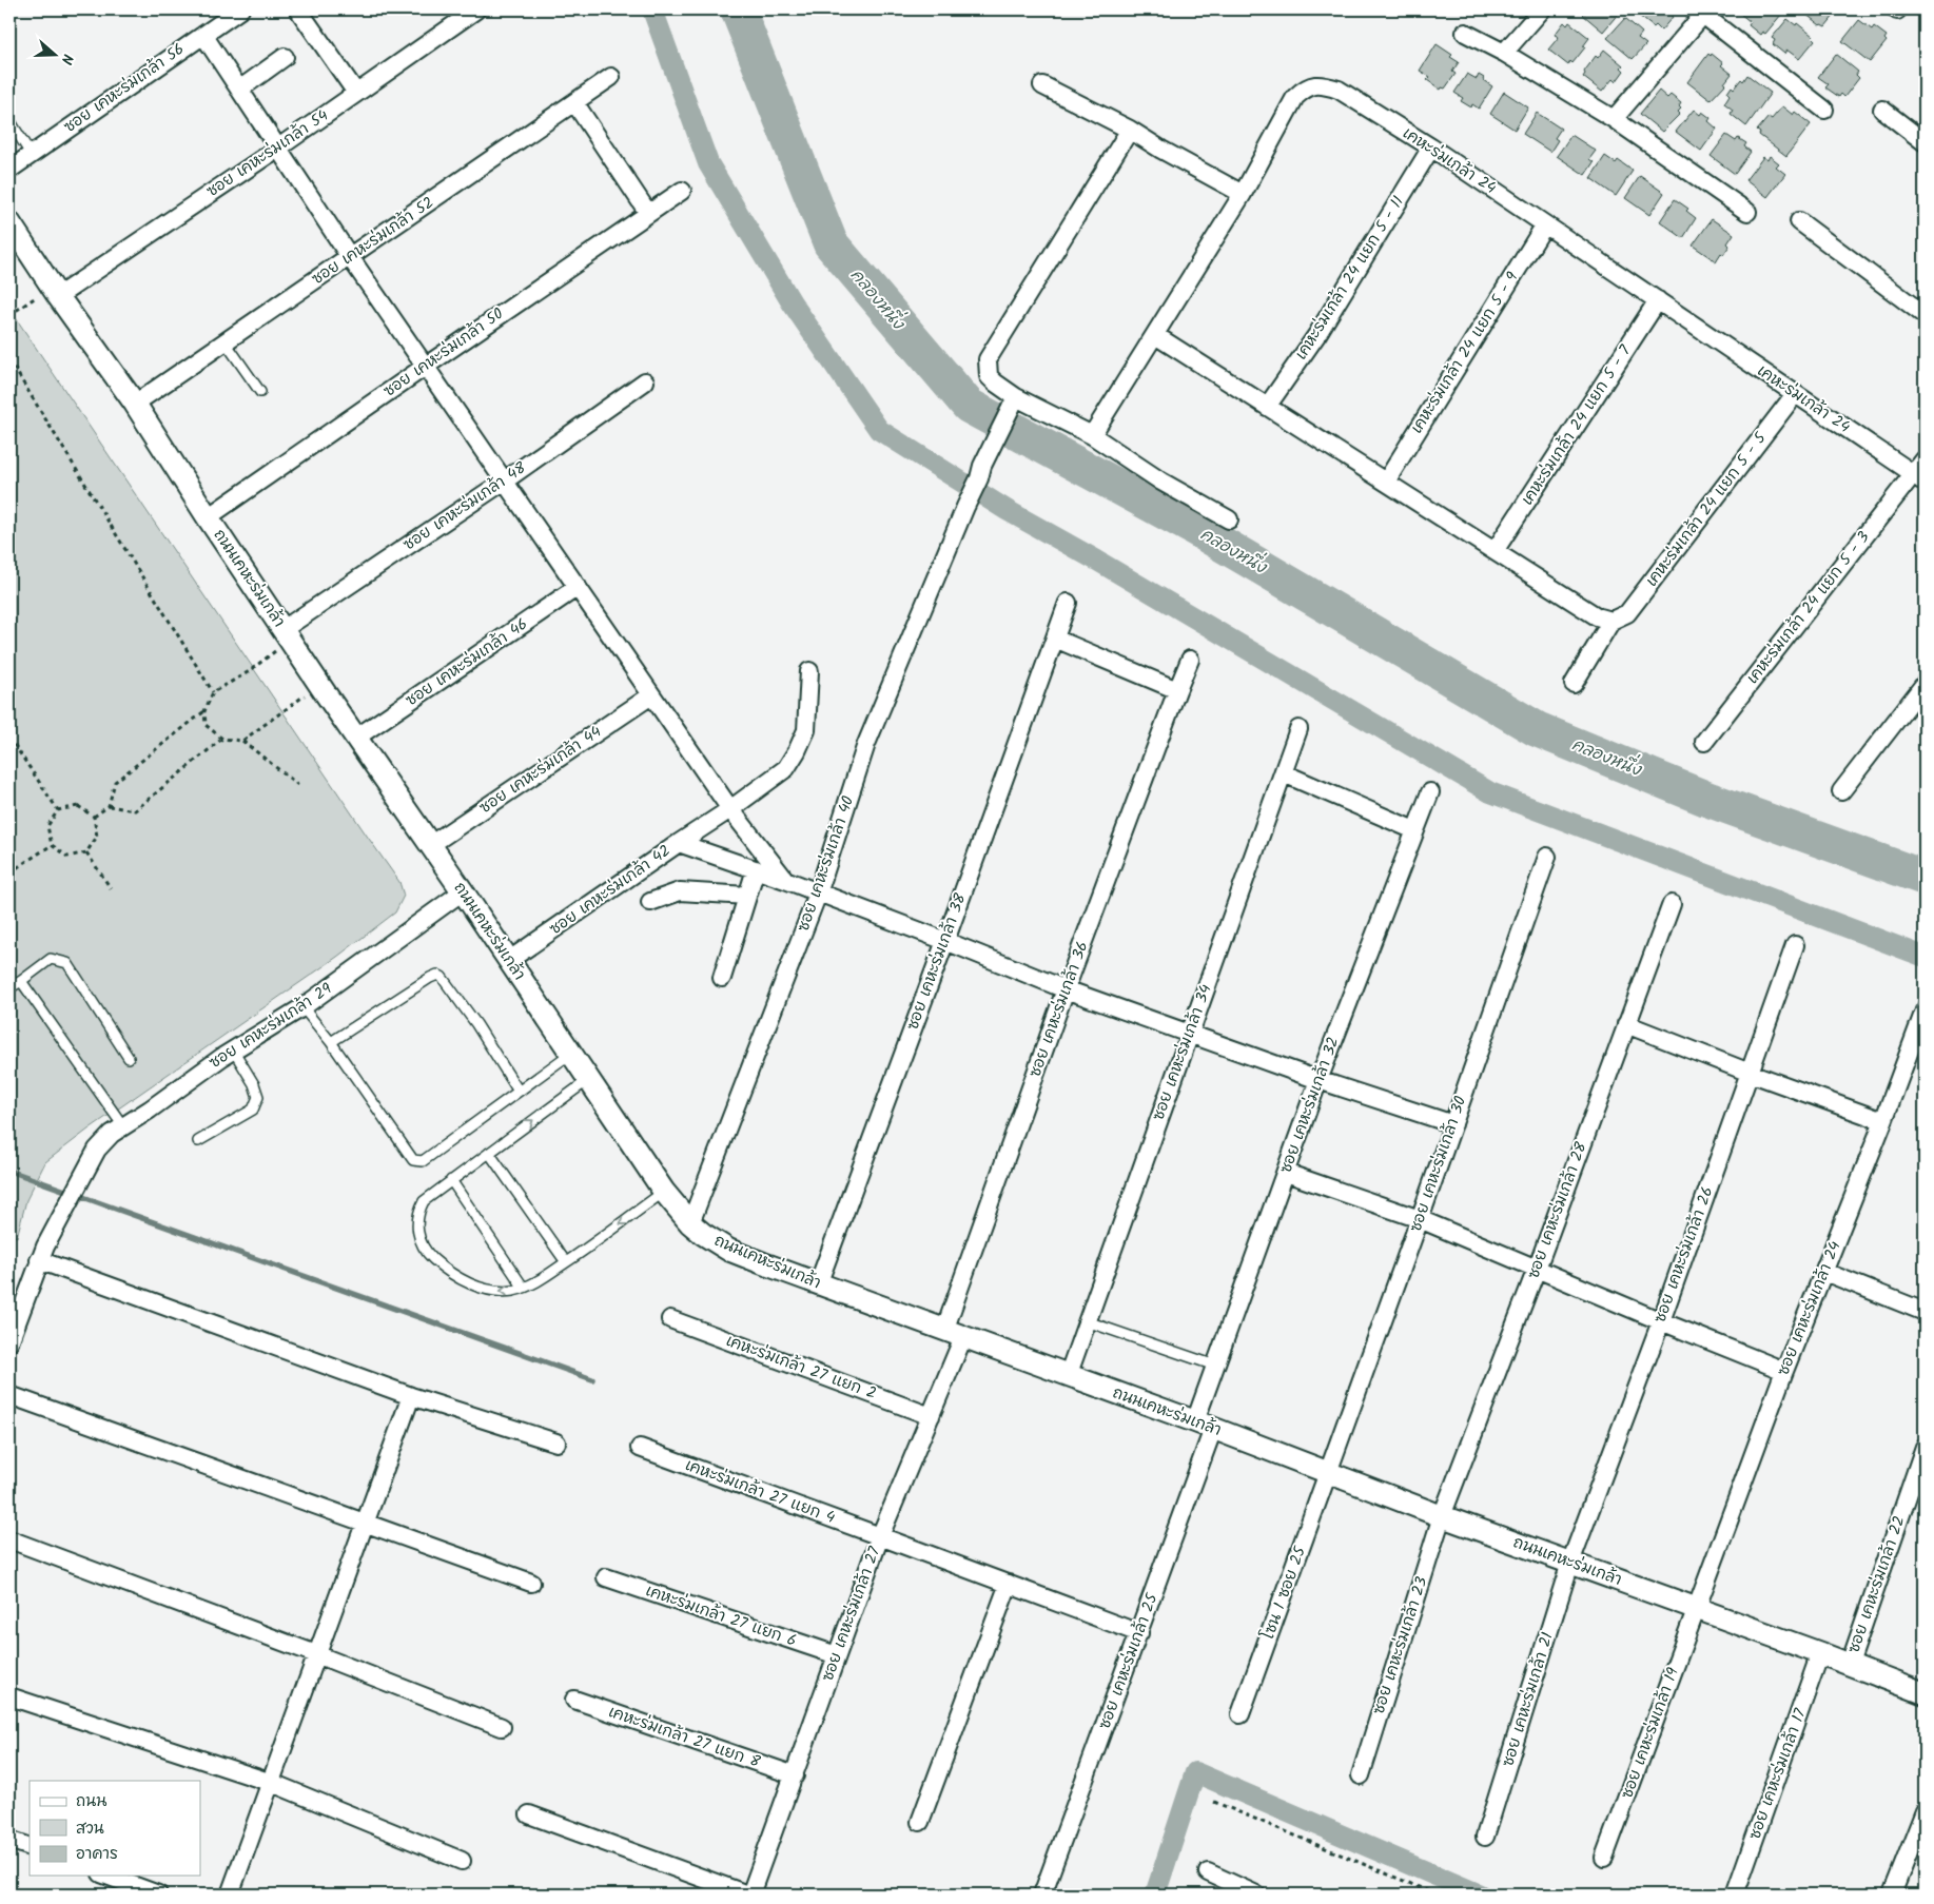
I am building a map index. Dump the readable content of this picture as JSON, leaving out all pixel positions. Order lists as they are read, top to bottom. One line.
{"streets":{"street":["ซอย เคหะร่มเกล้า 56","ซอย เคหะร่มเกล้า 54","เคหะร่มเกล้า 24","ซอย เคหะร่มเกล้า 52","เคหะร่มเกล้า 24 แยก 5 - 11","ซอย เคหะร่มเกล้า 50","เคหะร่มเกล้า 24 แยก 5 - 9","เคหะร่มเกล้า 24 แยก 5 - 7","ซอย เคหะร่มเกล้า 48","เคหะร่มเกล้า 24 แยก 5 - 5","ถนนเคหะร่มเกล้า","เคหะร่มเกล้า 24 แยก 5 - 3","ซอย เคหะร่มเกล้า 46","ซอย เคหะร่มเกล้า 44","ซอย เคหะร่มเกล้า 40","ซอย เคหะร่มเกล้า 42","ซอย เคหะร่มเกล้า 38","ซอย เคหะร่มเกล้า 36","ซอย เคหะร่มเกล้า 29","ซอย เคหะร่มเกล้า 34","ซอย เคหะร่มเกล้า 32","ซอย เคหะร่มเกล้า 30","ซอย เคหะร่มเกล้า 28","ซอย เคหะร่มเกล้า 26","ซอย เคหะร่มเกล้า 24","เคหะร่มเกล้า 27 แยก 2","เคหะร่มเกล้า 27 แยก 4","ซอย เคหะร่มเกล้า 22","โซน 1 ซอย 25","ซอย เคหะร่มเกล้า 27","เคหะร่มเกล้า 27 แยก 6","ซอย เคหะร่มเกล้า 23","ซอย เคหะร่มเกล้า 25","ซอย เคหะร่มเกล้า 21","ซอย เคหะร่มเกล้า 19","เคหะร่มเกล้า 27 แยก 8","ซอย เคหะร่มเกล้า 17"]},"crossings":[["ซอย เคหะร่มเกล้า 54","ถนนเคหะร่มเกล้า"],["เคหะร่มเกล้า 24","เคหะร่มเกล้า 24 แยก 5 - 11"],["เคหะร่มเกล้า 24","เคหะร่มเกล้า 24 แยก 5 - 9"],["เคหะร่มเกล้า 24","เคหะร่มเกล้า 24 แยก 5 - 7"],["เคหะร่มเกล้า 24","เคหะร่มเกล้า 24 แยก 5 - 5"],["เคหะร่มเกล้า 24","เคหะร่มเกล้า 24 แยก 5 - 3"],["ซอย เคหะร่มเกล้า 52","ถนนเคหะร่มเกล้า"],["ซอย เคหะร่มเกล้า 50","ถนนเคหะร่มเกล้า"],["ซอย เคหะร่มเกล้า 48","ถนนเคหะร่มเกล้า"],["ถนนเคหะร่มเกล้า","ซอย เคหะร่มเกล้า 46"],["ถนนเคหะร่มเกล้า","ซอย เคหะร่มเกล้า 44"],["ถนนเคหะร่มเกล้า","ซอย เคหะร่มเกล้า 40"],["ถนนเคหะร่มเกล้า","ซอย เคหะร่มเกล้า 42"],["ถนนเคหะร่มเกล้า","ซอย เคหะร่มเกล้า 38"],["ถนนเคหะร่มเกล้า","ซอย เคหะร่มเกล้า 36"],["ถนนเคหะร่มเกล้า","ซอย เคหะร่มเกล้า 29"],["ถนนเคหะร่มเกล้า","ซอย เคหะร่มเกล้า 34"],["ถนนเคหะร่มเกล้า","ซอย เคหะร่มเกล้า 32"],["ถนนเคหะร่มเกล้า","ซอย เคหะร่มเกล้า 30"],["ถนนเคหะร่มเกล้า","ซอย เคหะร่มเกล้า 28"],["ถนนเคหะร่มเกล้า","ซอย เคหะร่มเกล้า 26"],["ถนนเคหะร่มเกล้า","ซอย เคหะร่มเกล้า 24"],["ถนนเคหะร่มเกล้า","ซอย เคหะร่มเกล้า 22"],["ถนนเคหะร่มเกล้า","โซน 1 ซอย 25"],["ถนนเคหะร่มเกล้า","ซอย เคหะร่มเกล้า 27"],["ถนนเคหะร่มเกล้า","ซอย เคหะร่มเกล้า 23"],["ถนนเคหะร่มเกล้า","ซอย เคหะร่มเกล้า 25"],["ถนนเคหะร่มเกล้า","ซอย เคหะร่มเกล้า 21"],["ถนนเคหะร่มเกล้า","ซอย เคหะร่มเกล้า 19"],["ถนนเคหะร่มเกล้า","ซอย เคหะร่มเกล้า 17"],["ซอย เคหะร่มเกล้า 36","ซอย เคหะร่มเกล้า 27"],["ซอย เคหะร่มเกล้า 32","ซอย เคหะร่มเกล้า 25"],["ซอย เคหะร่มเกล้า 30","โซน 1 ซอย 25"],["ซอย เคหะร่มเกล้า 28","ซอย เคหะร่มเกล้า 23"],["ซอย เคหะร่มเกล้า 26","ซอย เคหะร่มเกล้า 21"],["ซอย เคหะร่มเกล้า 24","ซอย เคหะร่มเกล้า 19"],["เคหะร่มเกล้า 27 แยก 2","ซอย เคหะร่มเกล้า 27"],["เคหะร่มเกล้า 27 แยก 4","ซอย เคหะร่มเกล้า 27"],["เคหะร่มเกล้า 27 แยก 4","ซอย เคหะร่มเกล้า 25"],["ซอย เคหะร่มเกล้า 27","เคหะร่มเกล้า 27 แยก 6"],["ซอย เคหะร่มเกล้า 27","เคหะร่มเกล้า 27 แยก 8"]],"water":["คลองหนึ่ง"],"legend":["ถนน","สวน","อาคาร"],"north":"right"}
